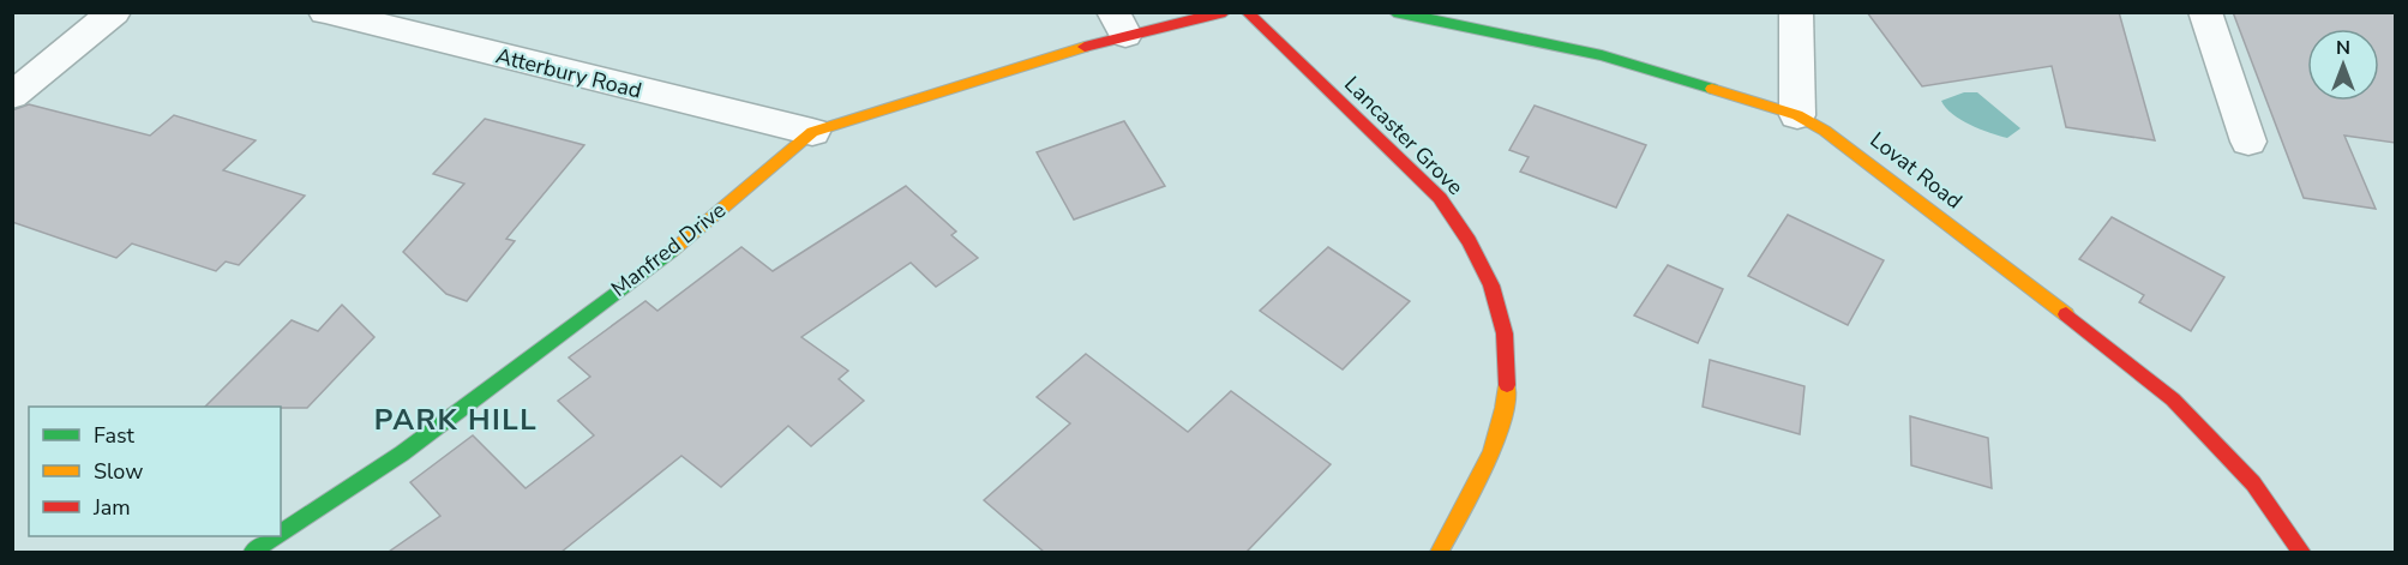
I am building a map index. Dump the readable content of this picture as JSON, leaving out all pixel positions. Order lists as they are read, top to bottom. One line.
{"streets":{"street":["Atterbury Road","Lancaster Grove","Lovat Road","Manfred Drive"]},"crossings":[["Atterbury Road","Manfred Drive"]],"districts":["PARK HILL"],"legend":["Fast","Slow","Jam"],"north":"top"}
